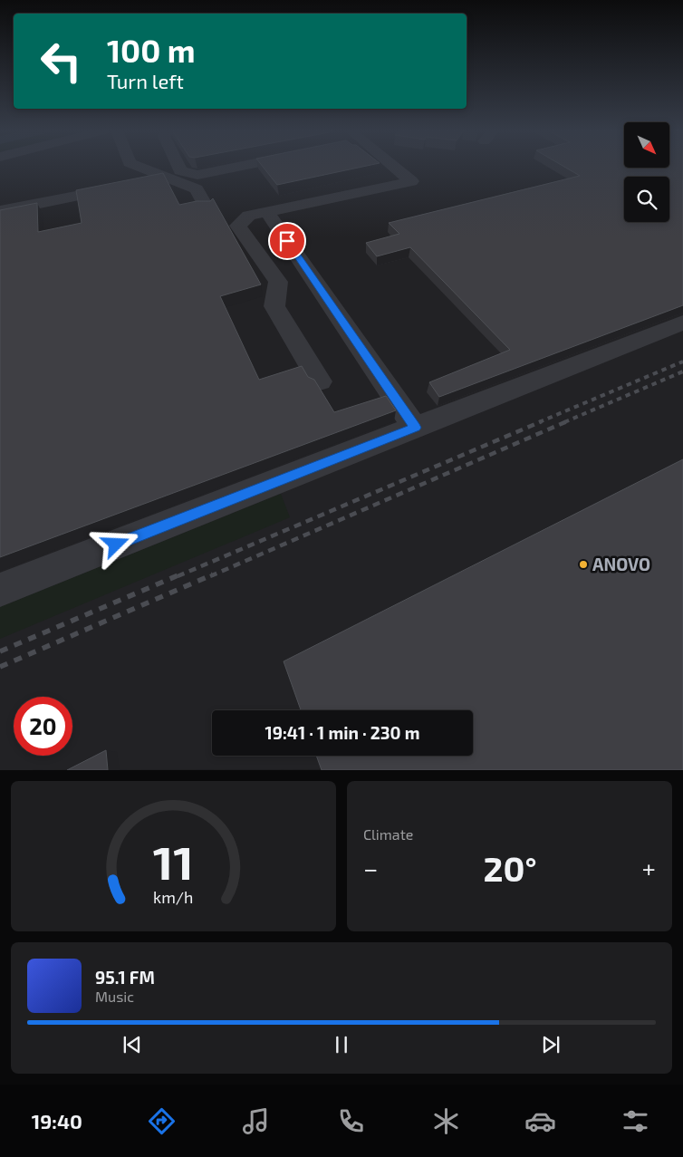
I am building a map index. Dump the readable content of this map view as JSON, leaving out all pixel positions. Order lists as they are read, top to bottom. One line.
{"places":["ANOVO"],"north":"bottom right","page":{"turn":["100 m","Turn left"],"limit":"20","trip":"19:41 · 1 min · 230 m","tile":"Climate","heat":["−","20°","+"],"song":["95.1 FM","Music"],"tabs":"19:40","gauge":["11","km/h"]}}
